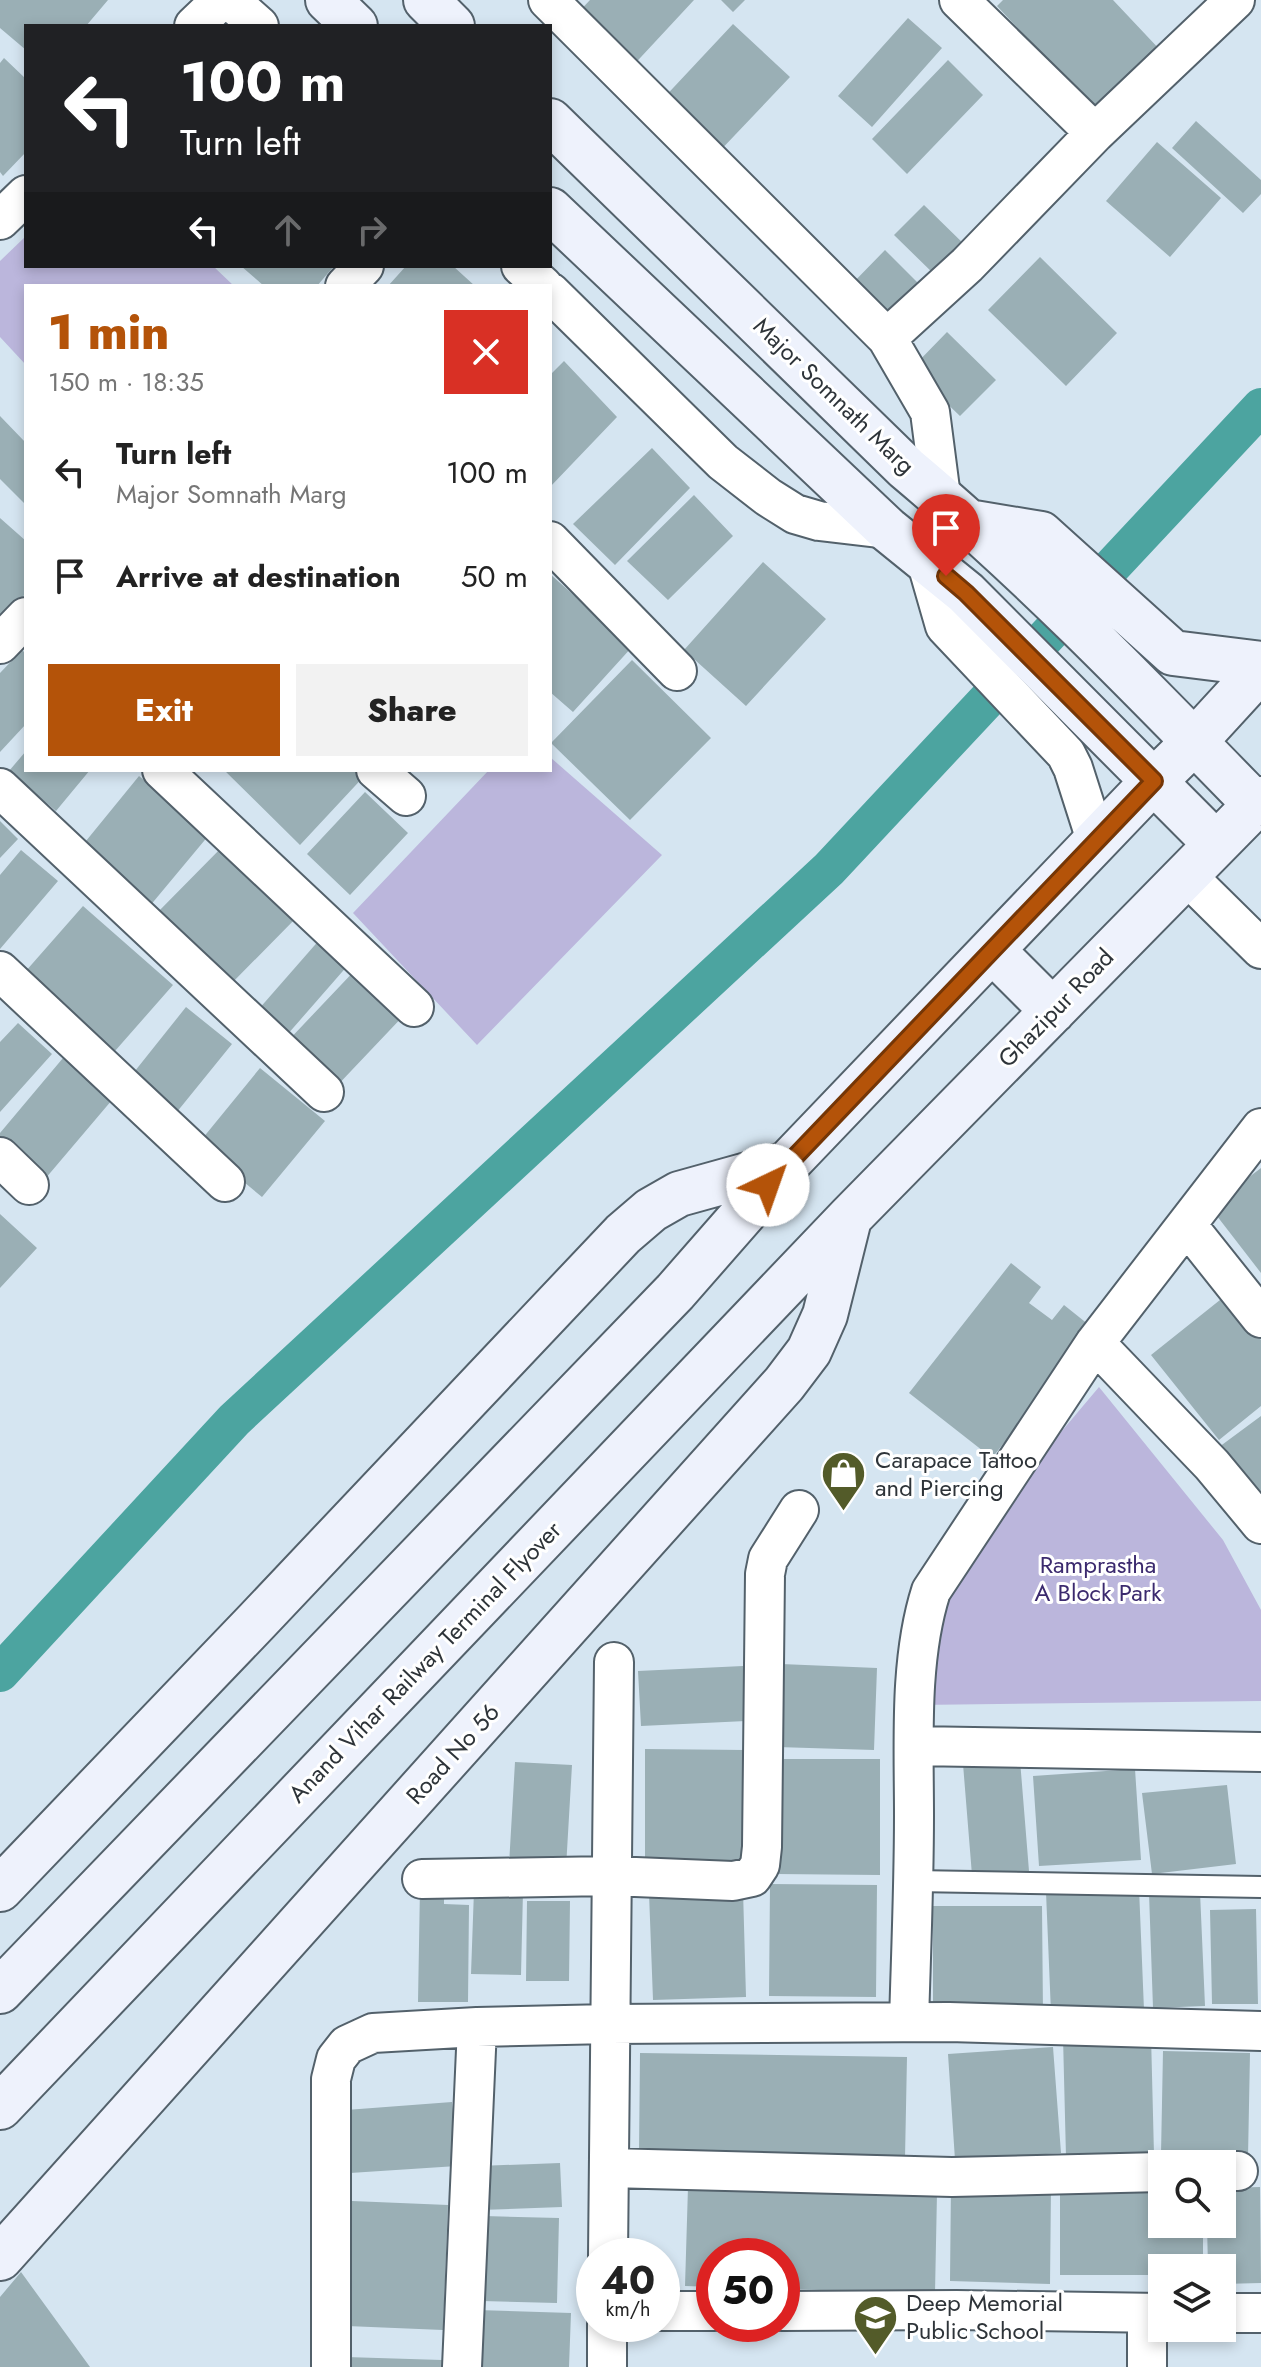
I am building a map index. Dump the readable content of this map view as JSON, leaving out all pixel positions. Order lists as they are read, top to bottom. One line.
{"streets":{"main road":["Major Somnath Marg","Ghazipur Road","Anand Vihar Railway Terminal Flyover","Road No 56"]},"crossings":[["Major Somnath Marg","Ghazipur Road"],["Ghazipur Road","Anand Vihar Railway Terminal Flyover"],["Ghazipur Road","Road No 56"],["Anand Vihar Railway Terminal Flyover","Road No 56"]],"parks":["Ramprastha A Block Park"],"places":{"shop":["Carapace Tattoo and Piercing"],"school or university":["Deep Memorial Public School"]},"page":{"turn":["100 m","Turn left"],"heading":["1 min","150 m · 18:35"],"list":[{"name":"Turn left","note":"Major Somnath Marg","value":"100 m"},{"name":"Arrive at destination","value":"50 m"}],"buttons":["Exit","Share"],"speed":"40 km/h","limit":"50"}}
